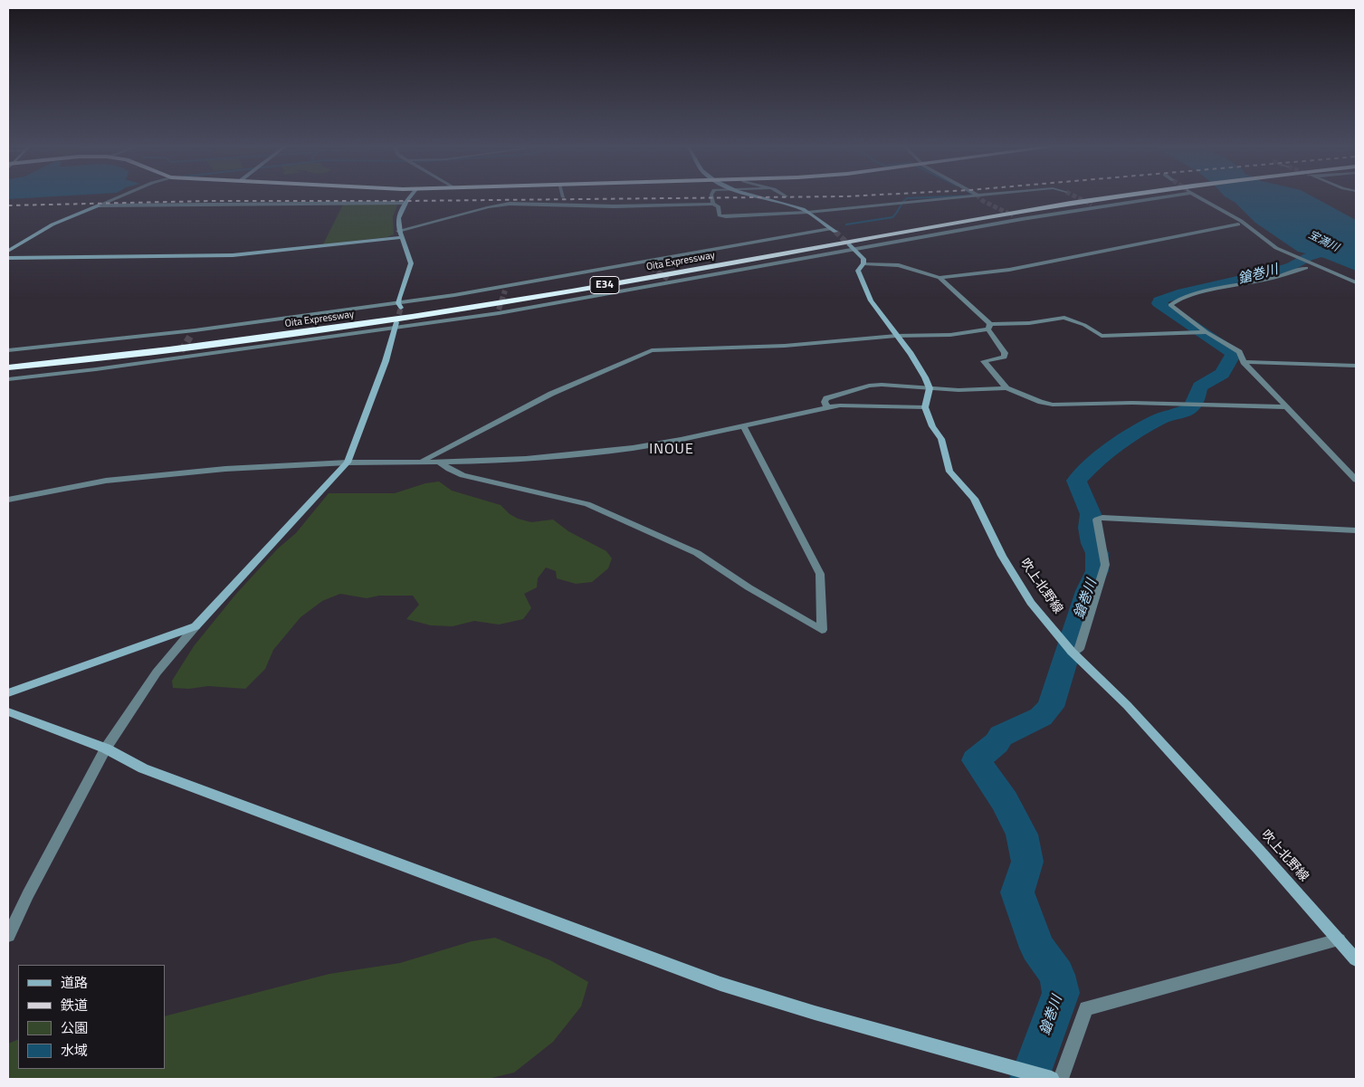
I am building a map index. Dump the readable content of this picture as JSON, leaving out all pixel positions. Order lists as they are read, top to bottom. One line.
{"streets":{"highway":["Oita Expressway","E34"],"street":["吹上北野線"]},"districts":["INOUE"],"water":["宝満川","鎗巻川"],"legend":["道路","鉄道","公園","水域"]}
